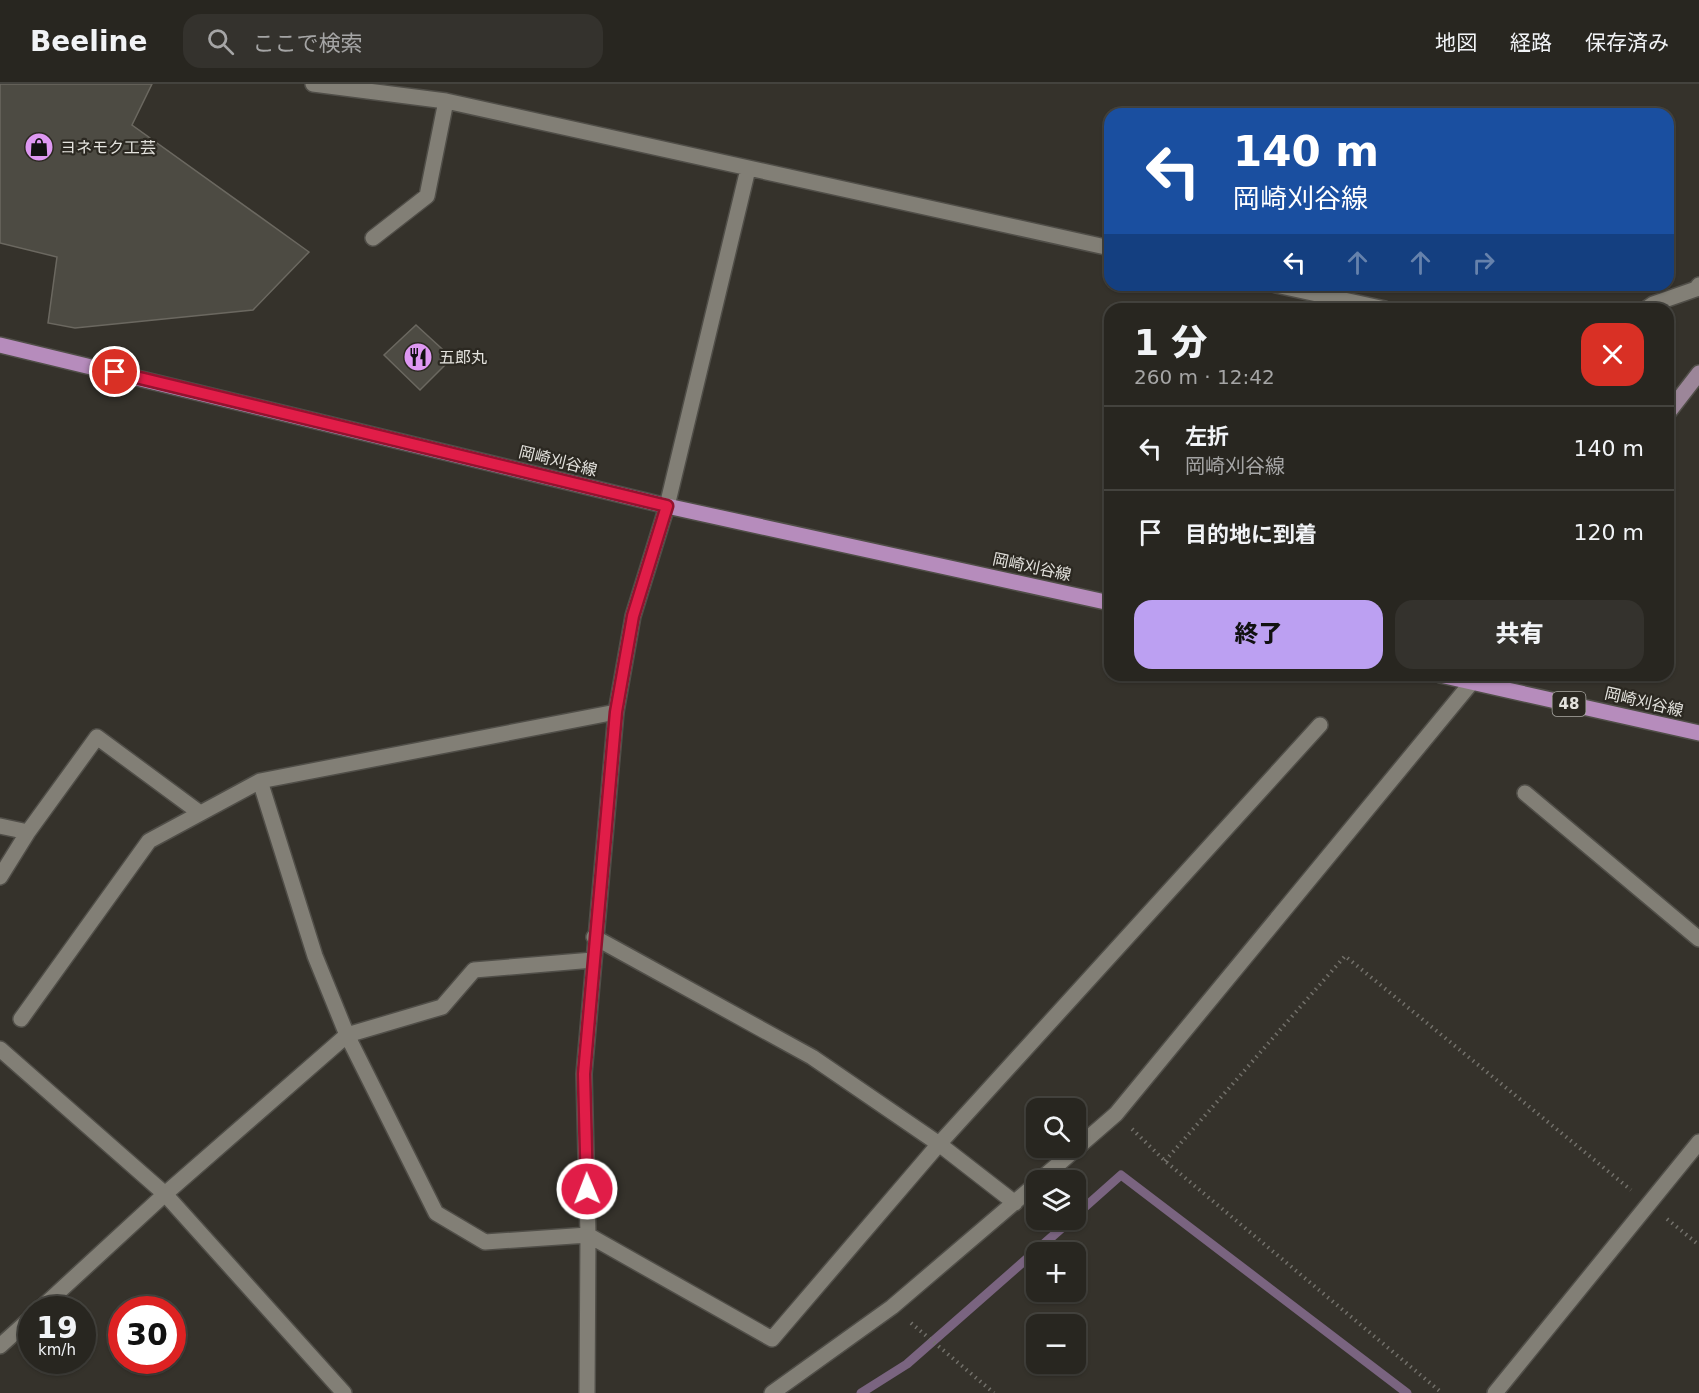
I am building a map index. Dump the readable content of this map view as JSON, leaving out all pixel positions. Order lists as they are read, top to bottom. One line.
{"streets":{"main road":["岡崎刈谷線","48"]},"places":{"shop":["ヨネモク工芸"],"restaurant":["五郎丸"]},"page":{"header":"Beeline","search":"ここで検索","nav":["地図","経路","保存済み"],"turn":["140 m","岡崎刈谷線"],"heading":["1 分","260 m · 12:42"],"list":[{"name":"左折","note":"岡崎刈谷線","value":"140 m"},{"name":"目的地に到着","value":"120 m"}],"buttons":["終了","共有"],"map_buttons":["+","−"],"speed":"19 km/h","limit":"30"}}
